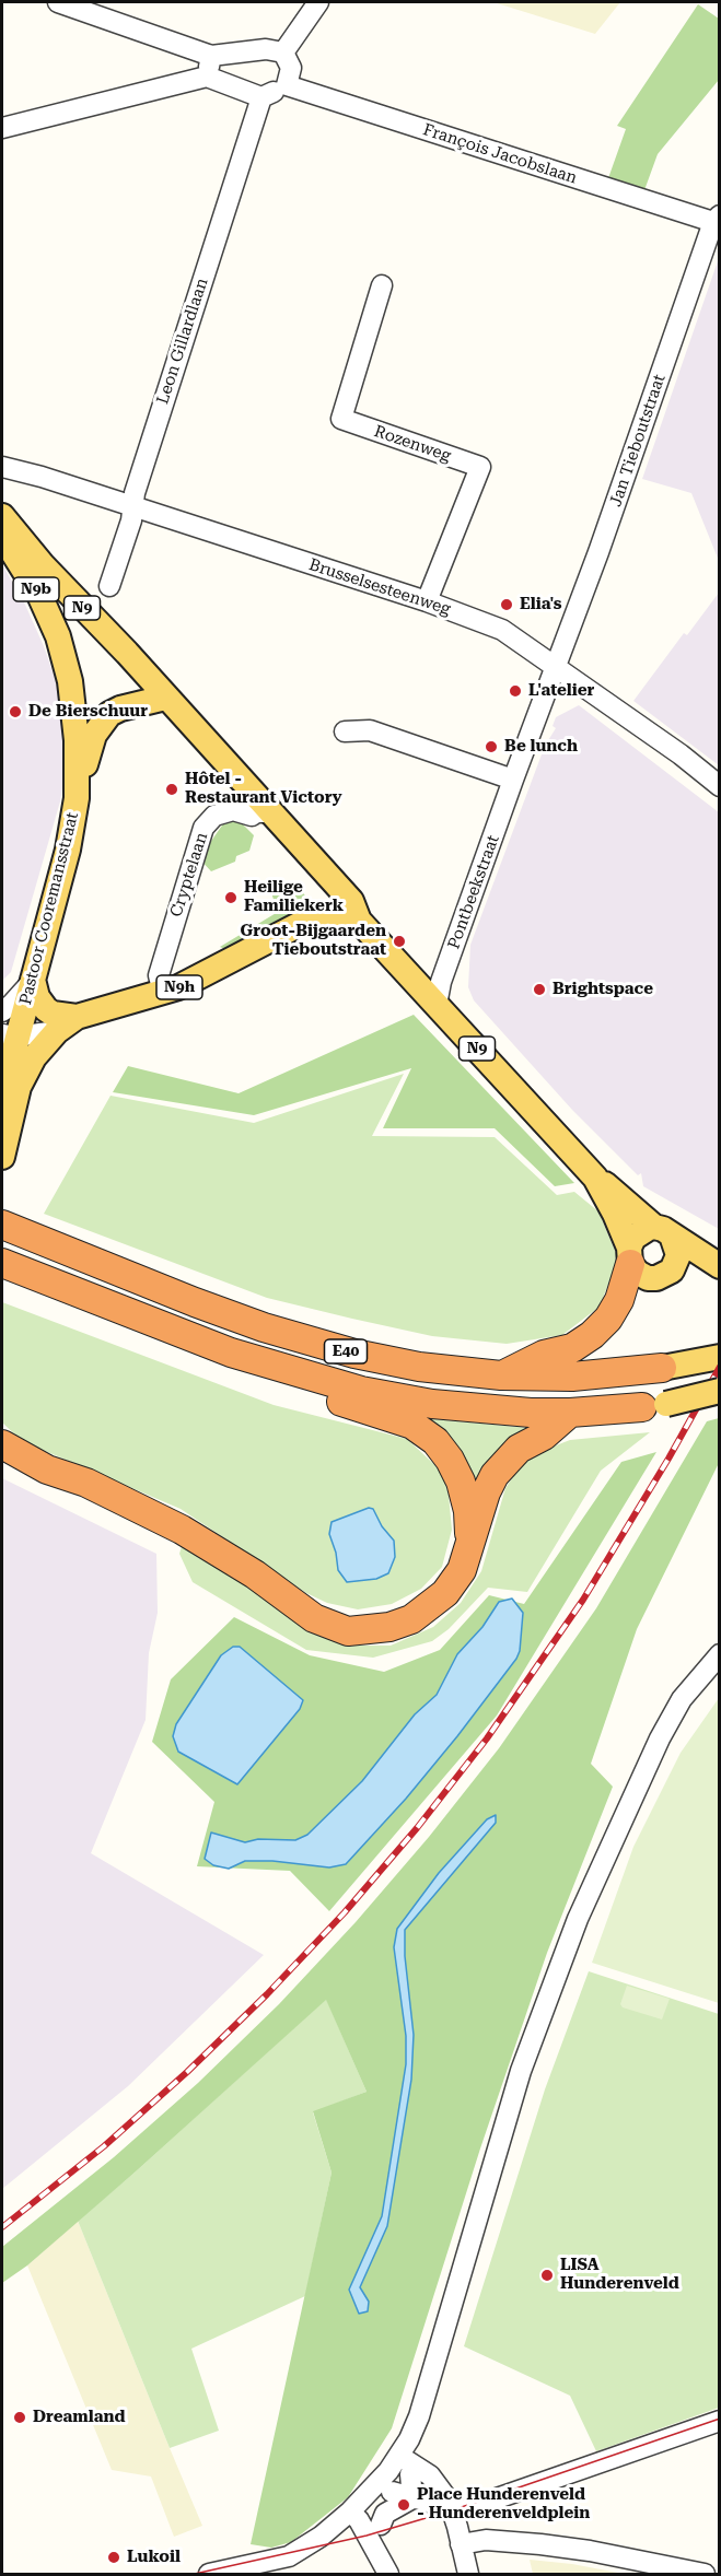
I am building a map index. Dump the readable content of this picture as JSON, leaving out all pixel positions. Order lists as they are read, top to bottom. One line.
{"streets":{"highway":["E40"],"main road":["N9b","N9","Pastoor Cooremansstraat","N9h"],"street":["François Jacobslaan","Leon Gillardlaan","Jan Tieboutstraat","Rozenweg","Brusselsesteenweg","Cryptelaan","Pontbeekstraat"]},"crossings":[["François Jacobslaan","Jan Tieboutstraat"],["Leon Gillardlaan","Brusselsesteenweg"],["Jan Tieboutstraat","Brusselsesteenweg"],["Jan Tieboutstraat","Pontbeekstraat"],["Rozenweg","Brusselsesteenweg"],["Brusselsesteenweg","Pontbeekstraat"],["N9b","N9"],["N9b","Pastoor Cooremansstraat"],["N9","Cryptelaan"],["N9","Pontbeekstraat"],["N9","N9h"],["Cryptelaan","N9h"]],"places":["Elia's","L'atelier","De Bierschuur","Be lunch","Hôtel - Restaurant Victory","Heilige Familiekerk","Groot-Bijgaarden Tieboutstraat","Brightspace","LISA Hunderenveld","Dreamland","Place Hunderenveld - Hunderenveldplein","Lukoil"]}
